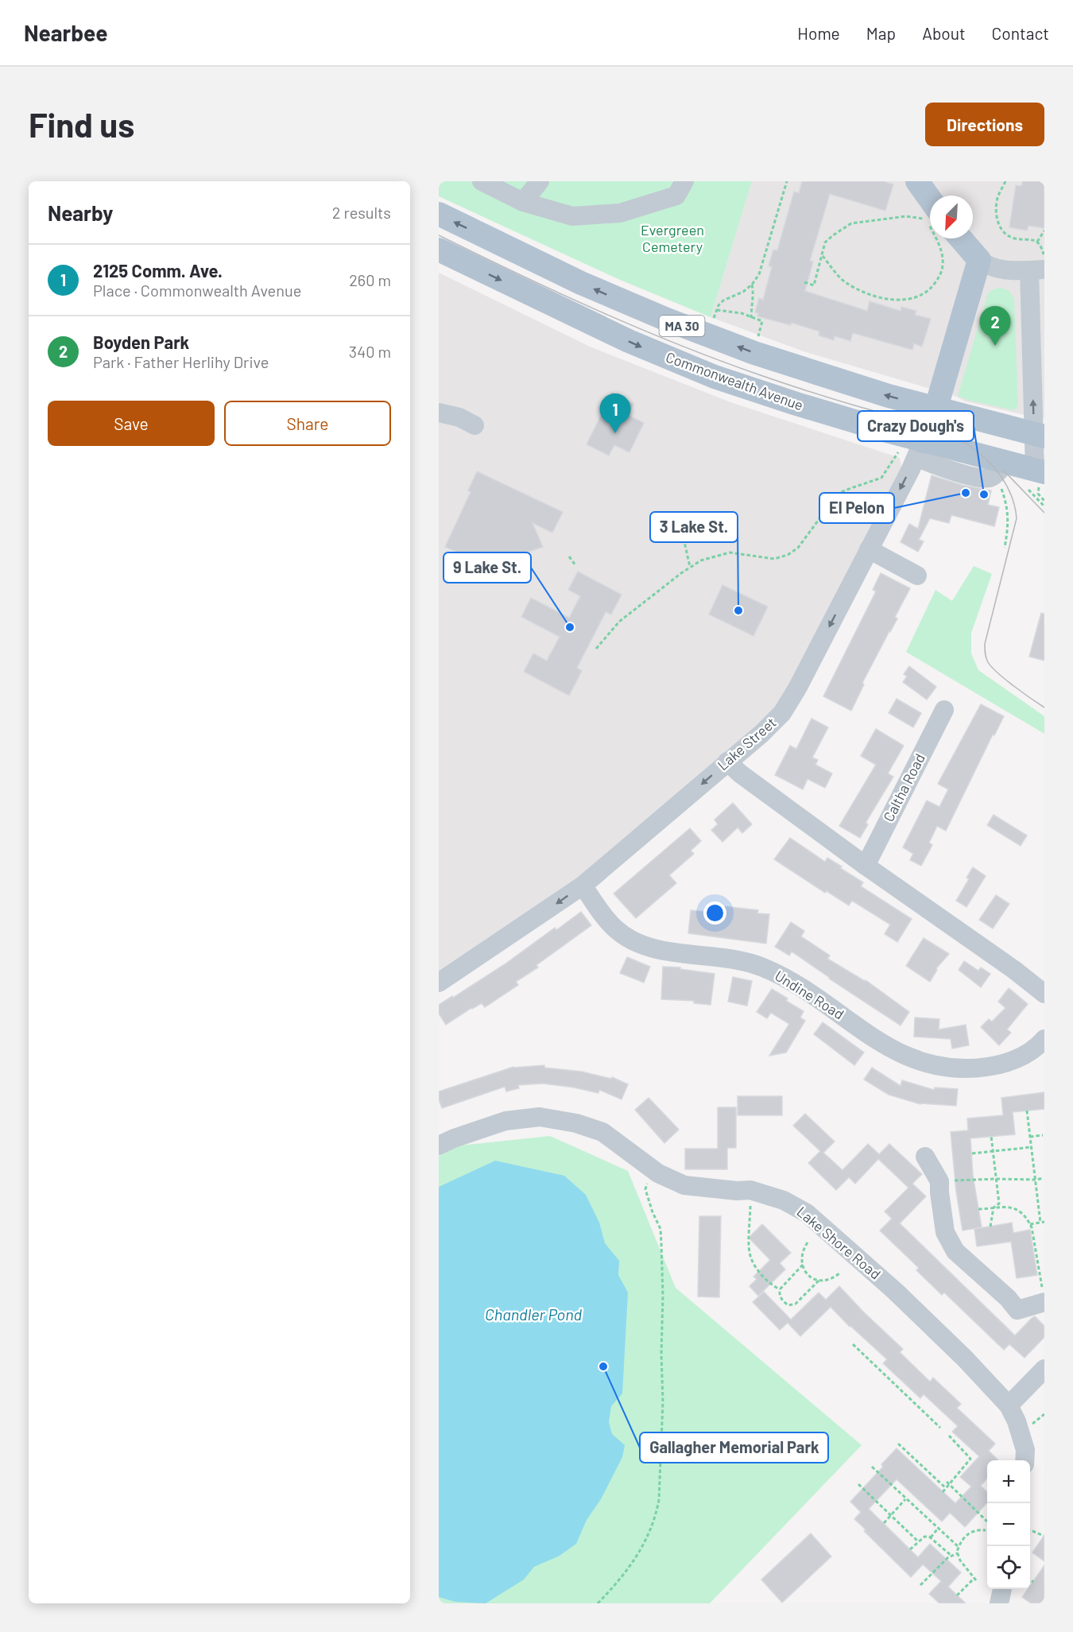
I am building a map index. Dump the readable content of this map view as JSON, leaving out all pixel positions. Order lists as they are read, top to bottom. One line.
{"streets":{"main road":["MA 30","Commonwealth Avenue","Lake Street"],"street":["Caltha Road","Undine Road","Lake Shore Road"]},"crossings":[["MA 30","Lake Street"],["Commonwealth Avenue","Lake Street"],["Lake Street","Undine Road"]],"one_way":["Lake Street"],"water":["Chandler Pond"],"parks":["Evergreen Cemetery"],"places":["El Pelon","Crazy Dough's","3 Lake St.","9 Lake St.","Gallagher Memorial Park"],"north":"bottom left","page":{"header":"Nearbee","nav":["Home","Map","About","Contact"],"buttons":["Directions",["Save","Share"]],"title":"Find us","heading":["Nearby","2 results"],"list":[{"mark":"1","name":"2125 Comm. Ave.","note":"Place · Commonwealth Avenue","value":"260 m"},{"mark":"2","name":"Boyden Park","note":"Park · Father Herlihy Drive","value":"340 m"}],"pins":["2","1"],"map_buttons":["+","−"]}}
